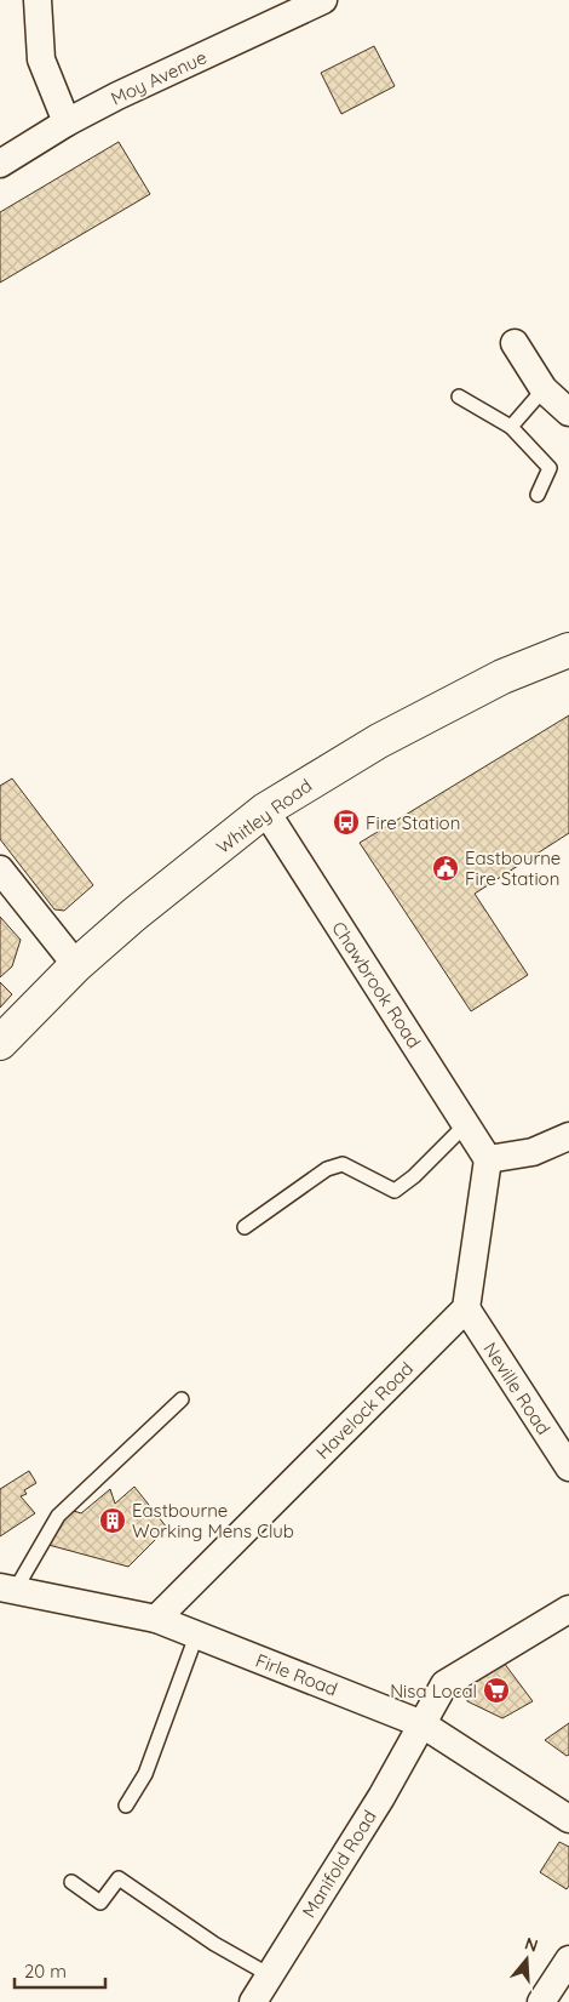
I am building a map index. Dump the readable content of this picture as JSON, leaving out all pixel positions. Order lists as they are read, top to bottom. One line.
{"streets":{"main road":["Whitley Road"],"street":["Moy Avenue","Chawbrook Road","Neville Road","Havelock Road","Firle Road","Manifold Road"]},"crossings":[["Whitley Road","Chawbrook Road"],["Neville Road","Havelock Road"],["Havelock Road","Firle Road"],["Firle Road","Manifold Road"]],"places":{"bus stop":["Fire Station"],"public building":["Eastbourne Fire Station"],"building":["Eastbourne Working Mens Club"],"supermarket":["Nisa Local"]},"scale_bar":"20 m","north":"top"}
